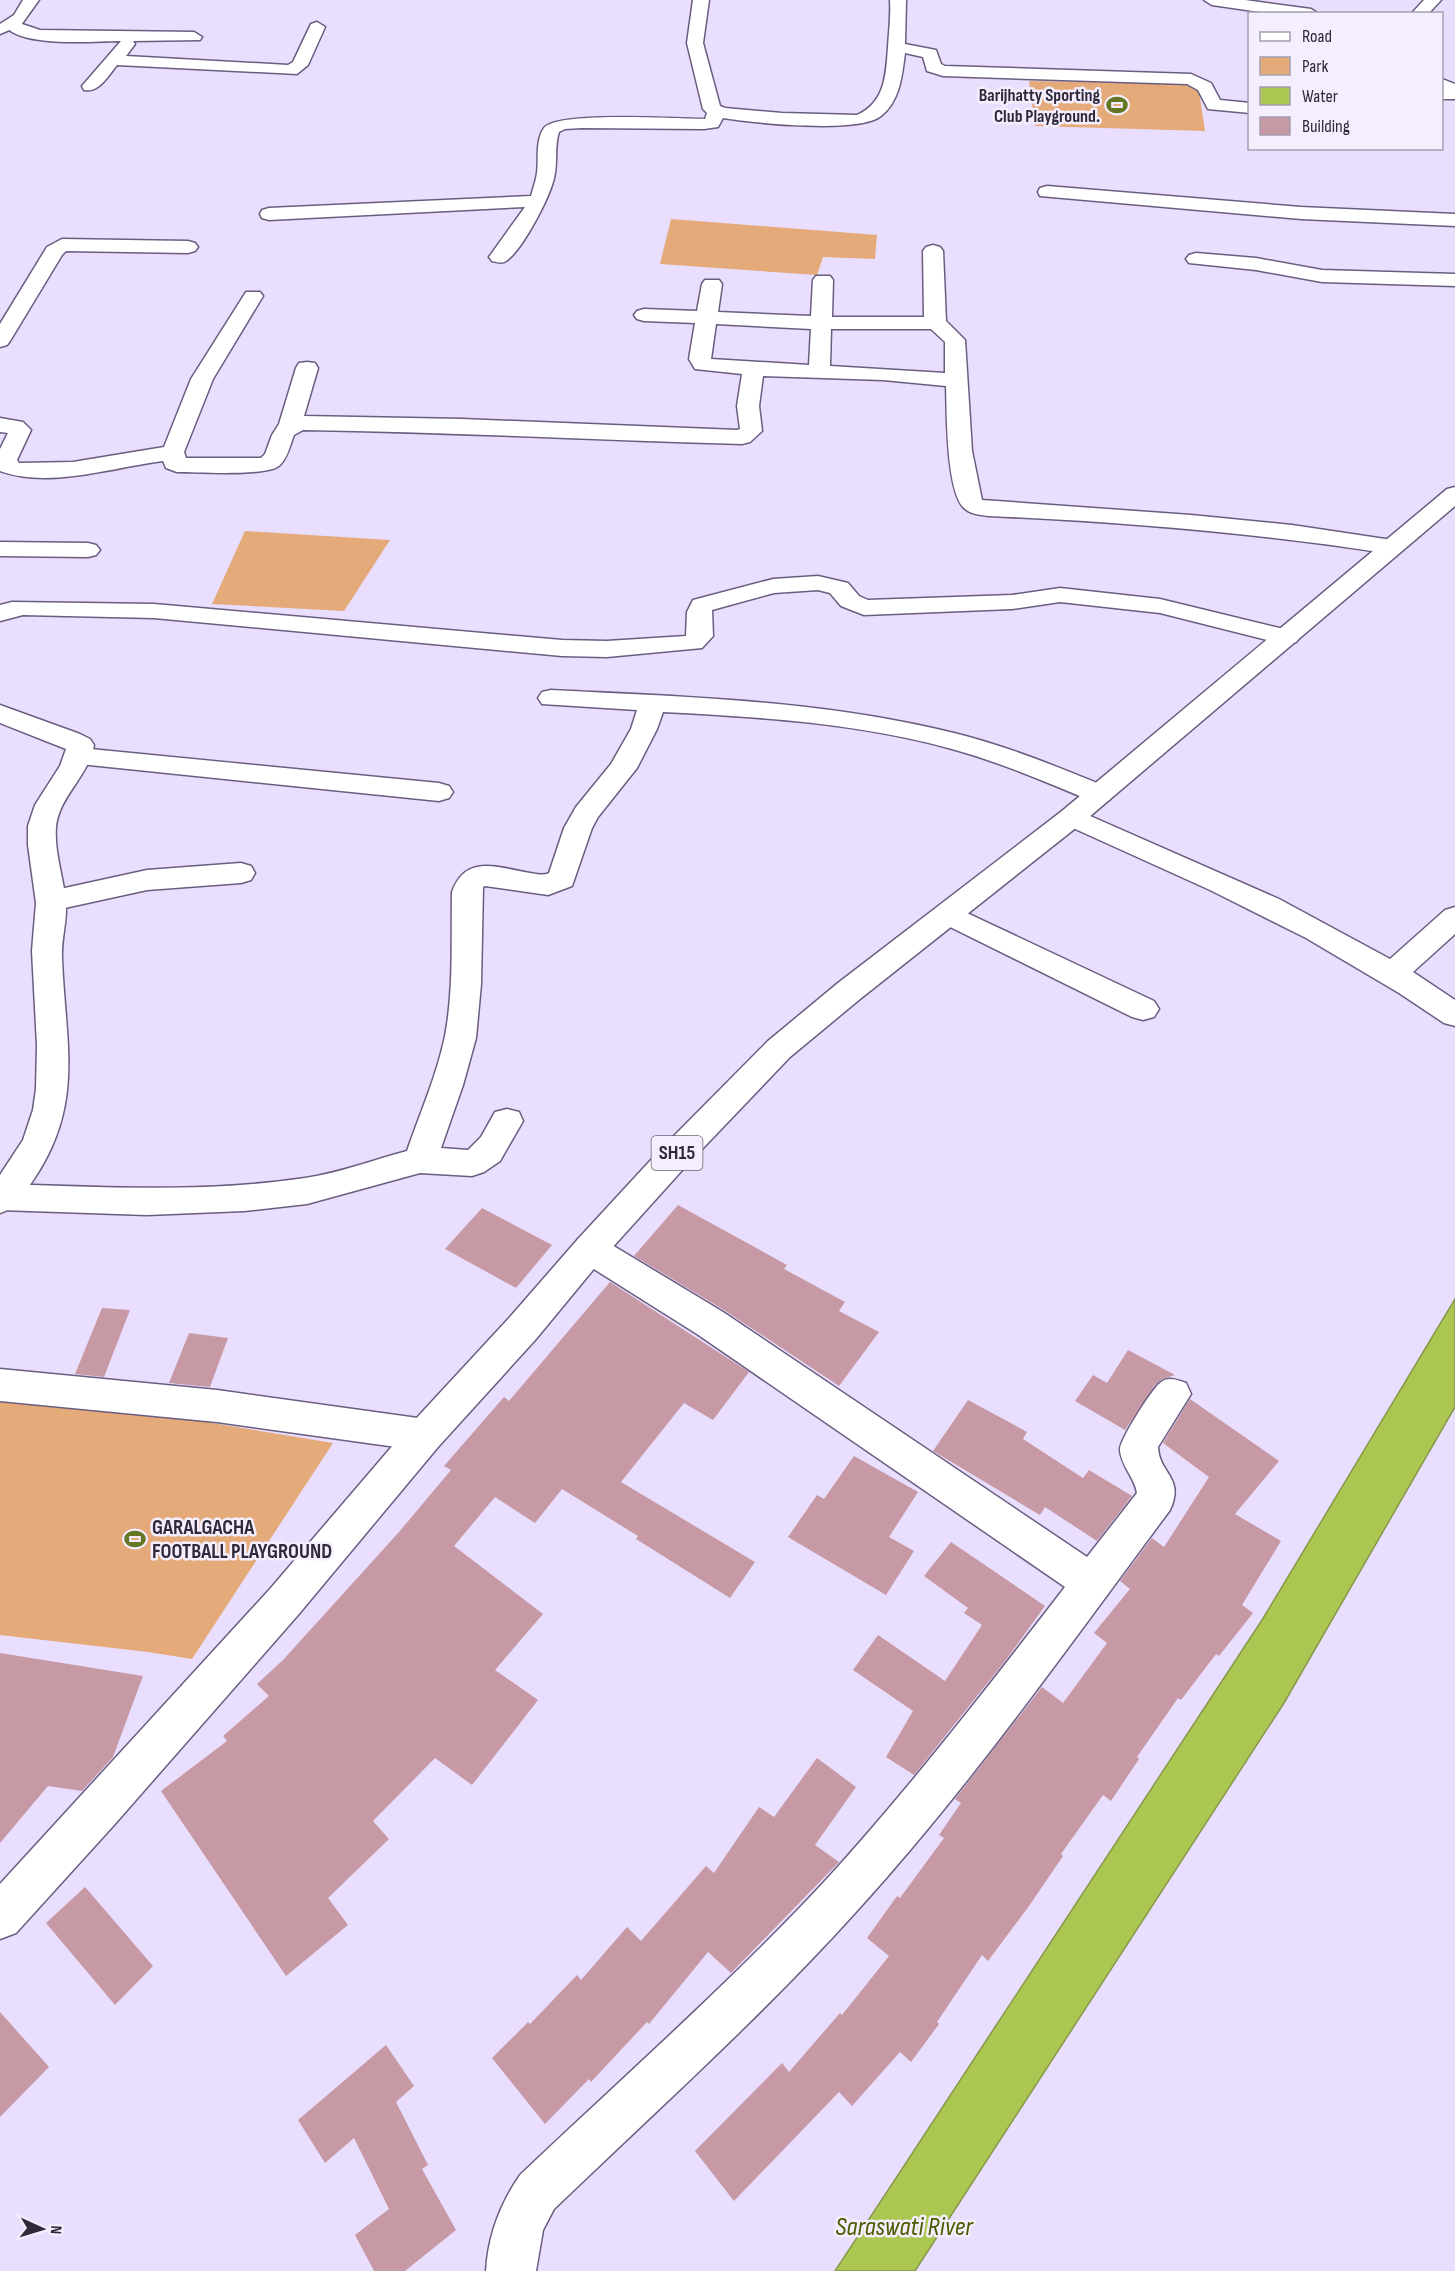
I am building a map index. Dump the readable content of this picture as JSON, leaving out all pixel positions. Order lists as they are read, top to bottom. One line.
{"streets":{"street":["SH15"]},"water":["Saraswati River"],"places":{"sports":["Barijhatty Sporting Club Playground.","GARALGACHA FOOTBALL PLAYGROUND"]},"legend":["Road","Park","Water","Building"],"north":"right"}
